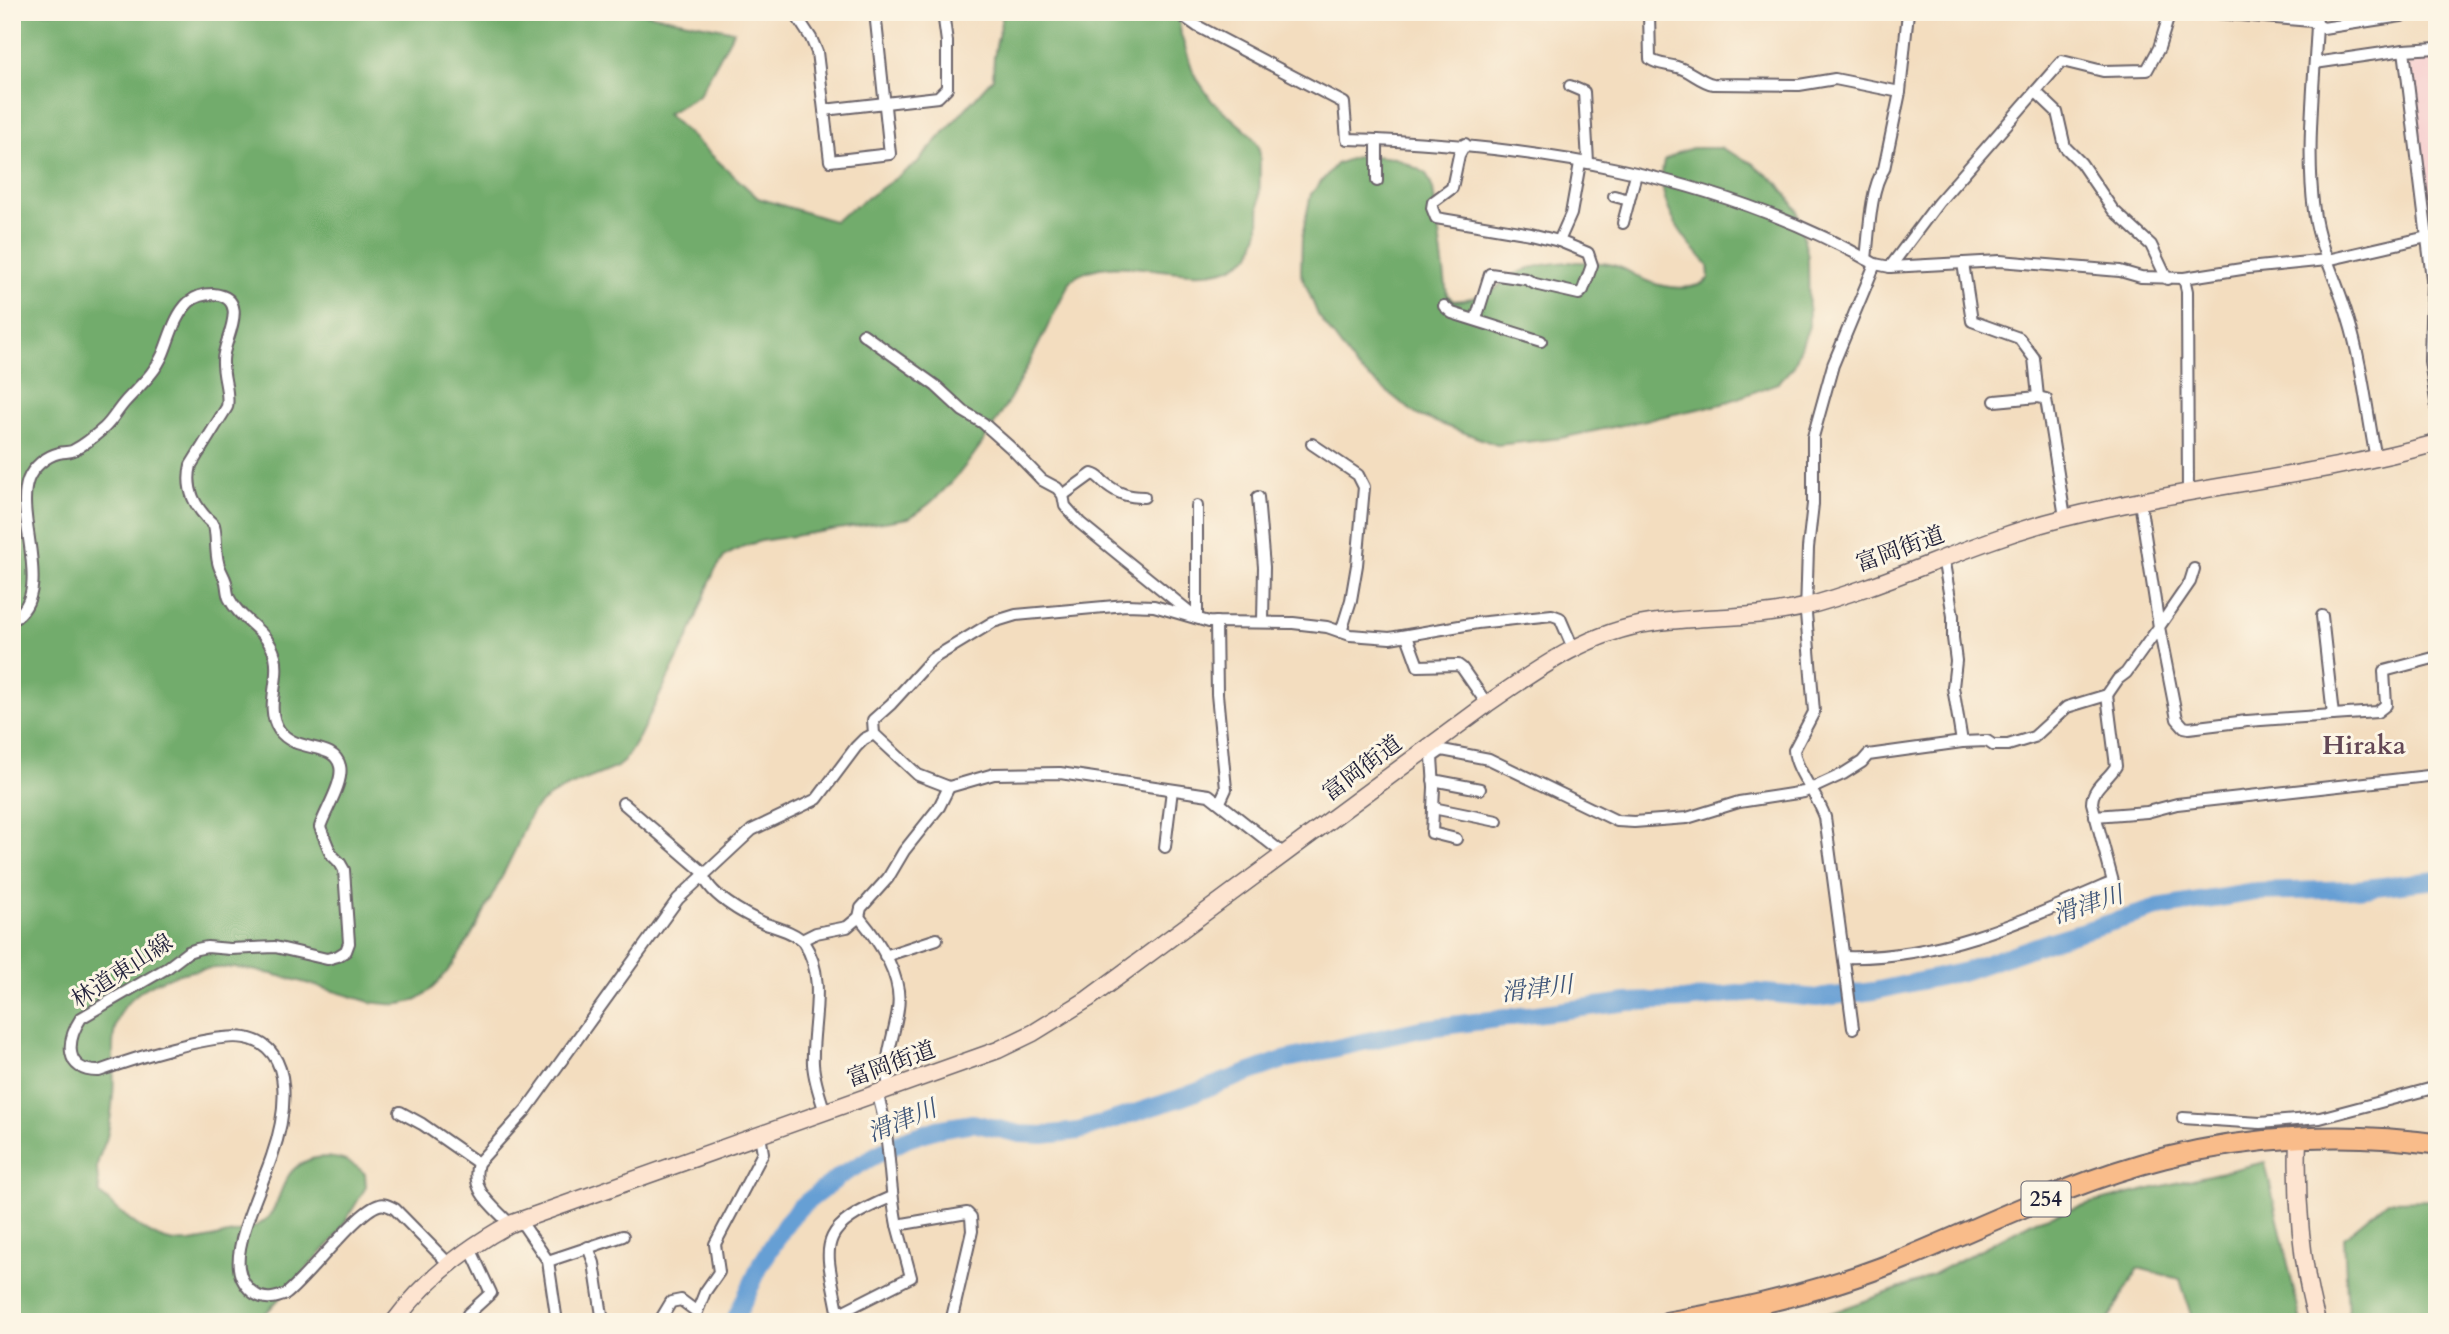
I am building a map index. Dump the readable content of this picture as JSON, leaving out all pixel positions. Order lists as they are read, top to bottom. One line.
{"streets":{"highway":["254"],"street":["富岡街道","林道東山線"]},"crossings":[["富岡街道","林道東山線"]],"districts":["Hiraka"],"water":["滑津川"]}
